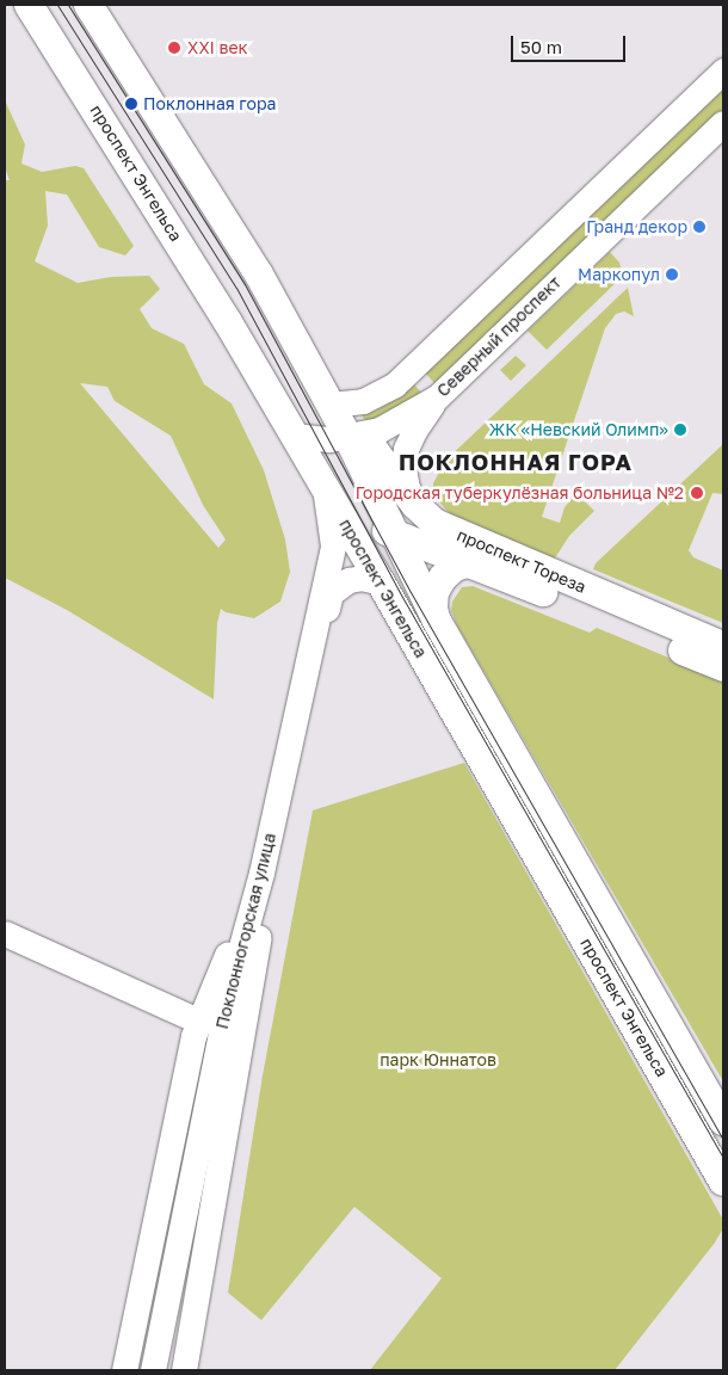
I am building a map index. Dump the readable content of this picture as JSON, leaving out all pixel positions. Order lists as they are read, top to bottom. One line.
{"streets":{"main road":["проспект Энгельса","Северный проспект","проспект Тореза","Поклонногорская улица"]},"crossings":[["проспект Энгельса","Северный проспект"],["проспект Энгельса","проспект Тореза"],["проспект Энгельса","Поклонногорская улица"],["Северный проспект","проспект Тореза"],["проспект Тореза","Поклонногорская улица"]],"districts":["ПОКЛОННАЯ ГОРА"],"parks":["парк Юннатов"],"places":["XXI век","Поклонная гора","Гранд декор","Маркопул","ЖК «Невский Олимп»","Городская туберкулёзная больница №2"],"scale_bar":"50 m"}
